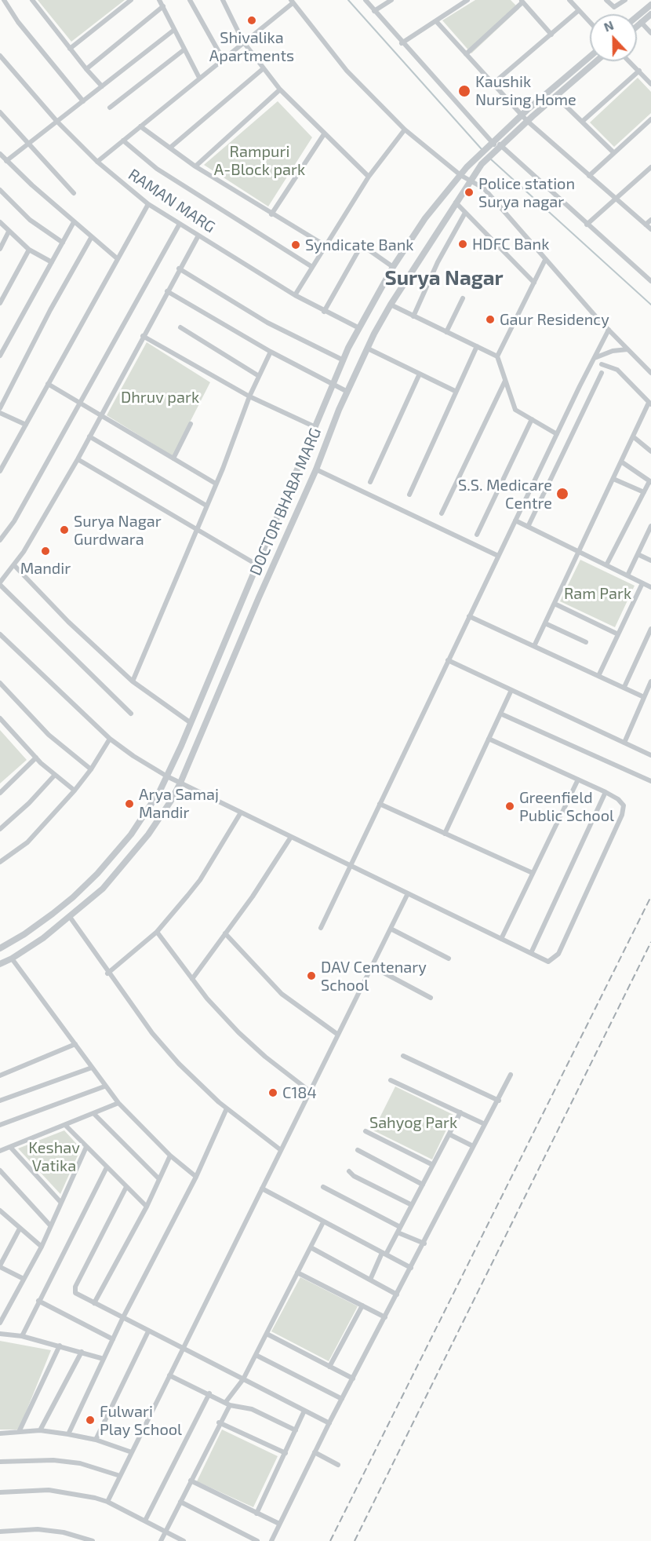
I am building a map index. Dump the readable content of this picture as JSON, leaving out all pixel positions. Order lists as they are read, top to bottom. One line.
{"streets":{"street":["RAMAN MARG","DOCTOR BHABA MARG"]},"crossings":[["RAMAN MARG","DOCTOR BHABA MARG"]],"districts":["Surya Nagar"],"parks":["Rampuri A-Block park","Dhruv park","Ram Park","Sahyog Park","Keshav Vatika"],"places":["Shivalika Apartments","Kaushik Nursing Home","Police station Surya nagar","HDFC Bank","Syndicate Bank","Gaur Residency","S.S. Medicare Centre","Surya Nagar Gurdwara","Mandir","Arya Samaj Mandir","Greenfield Public School","DAV Centenary School","C184","Fulwari Play School"],"north":"top"}
